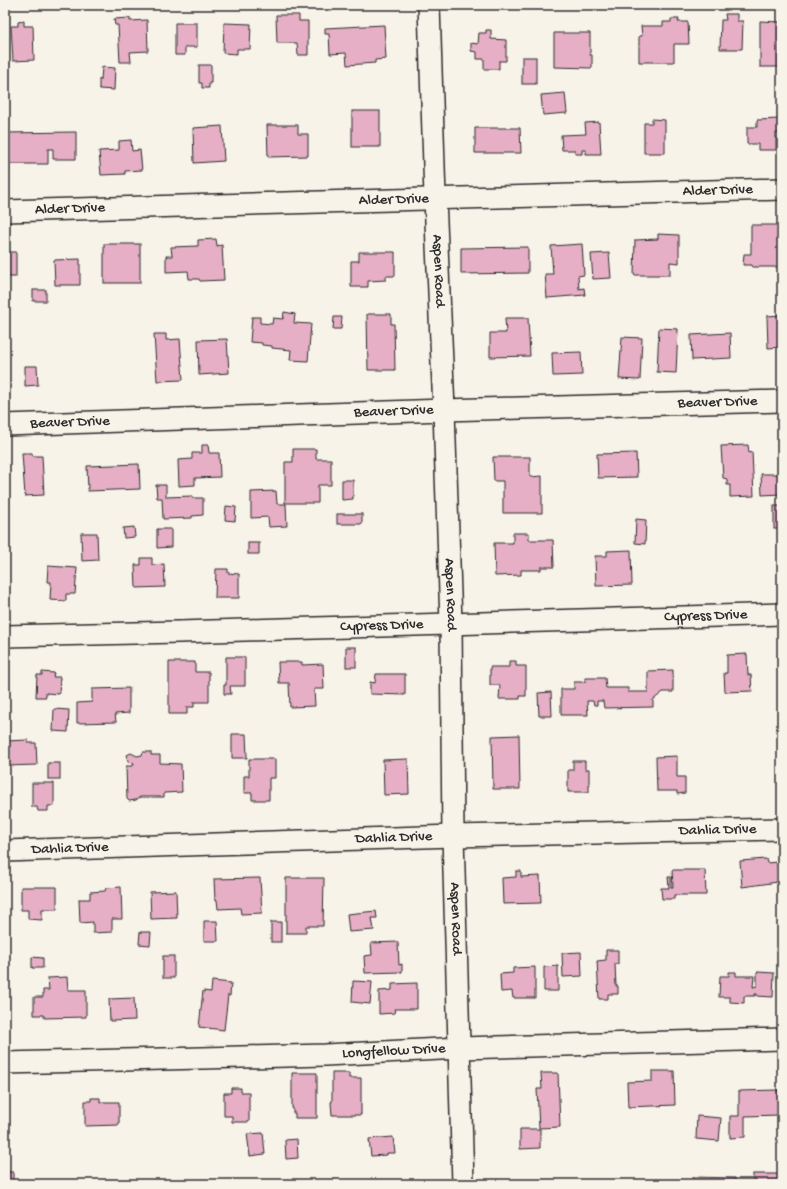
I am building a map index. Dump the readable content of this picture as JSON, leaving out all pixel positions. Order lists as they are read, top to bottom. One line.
{"streets":{"street":["Alder Drive","Aspen Road","Beaver Drive","Cypress Drive","Dahlia Drive","Longfellow Drive"]},"crossings":[["Alder Drive","Aspen Road"],["Aspen Road","Beaver Drive"],["Aspen Road","Cypress Drive"],["Aspen Road","Dahlia Drive"],["Aspen Road","Longfellow Drive"]]}
